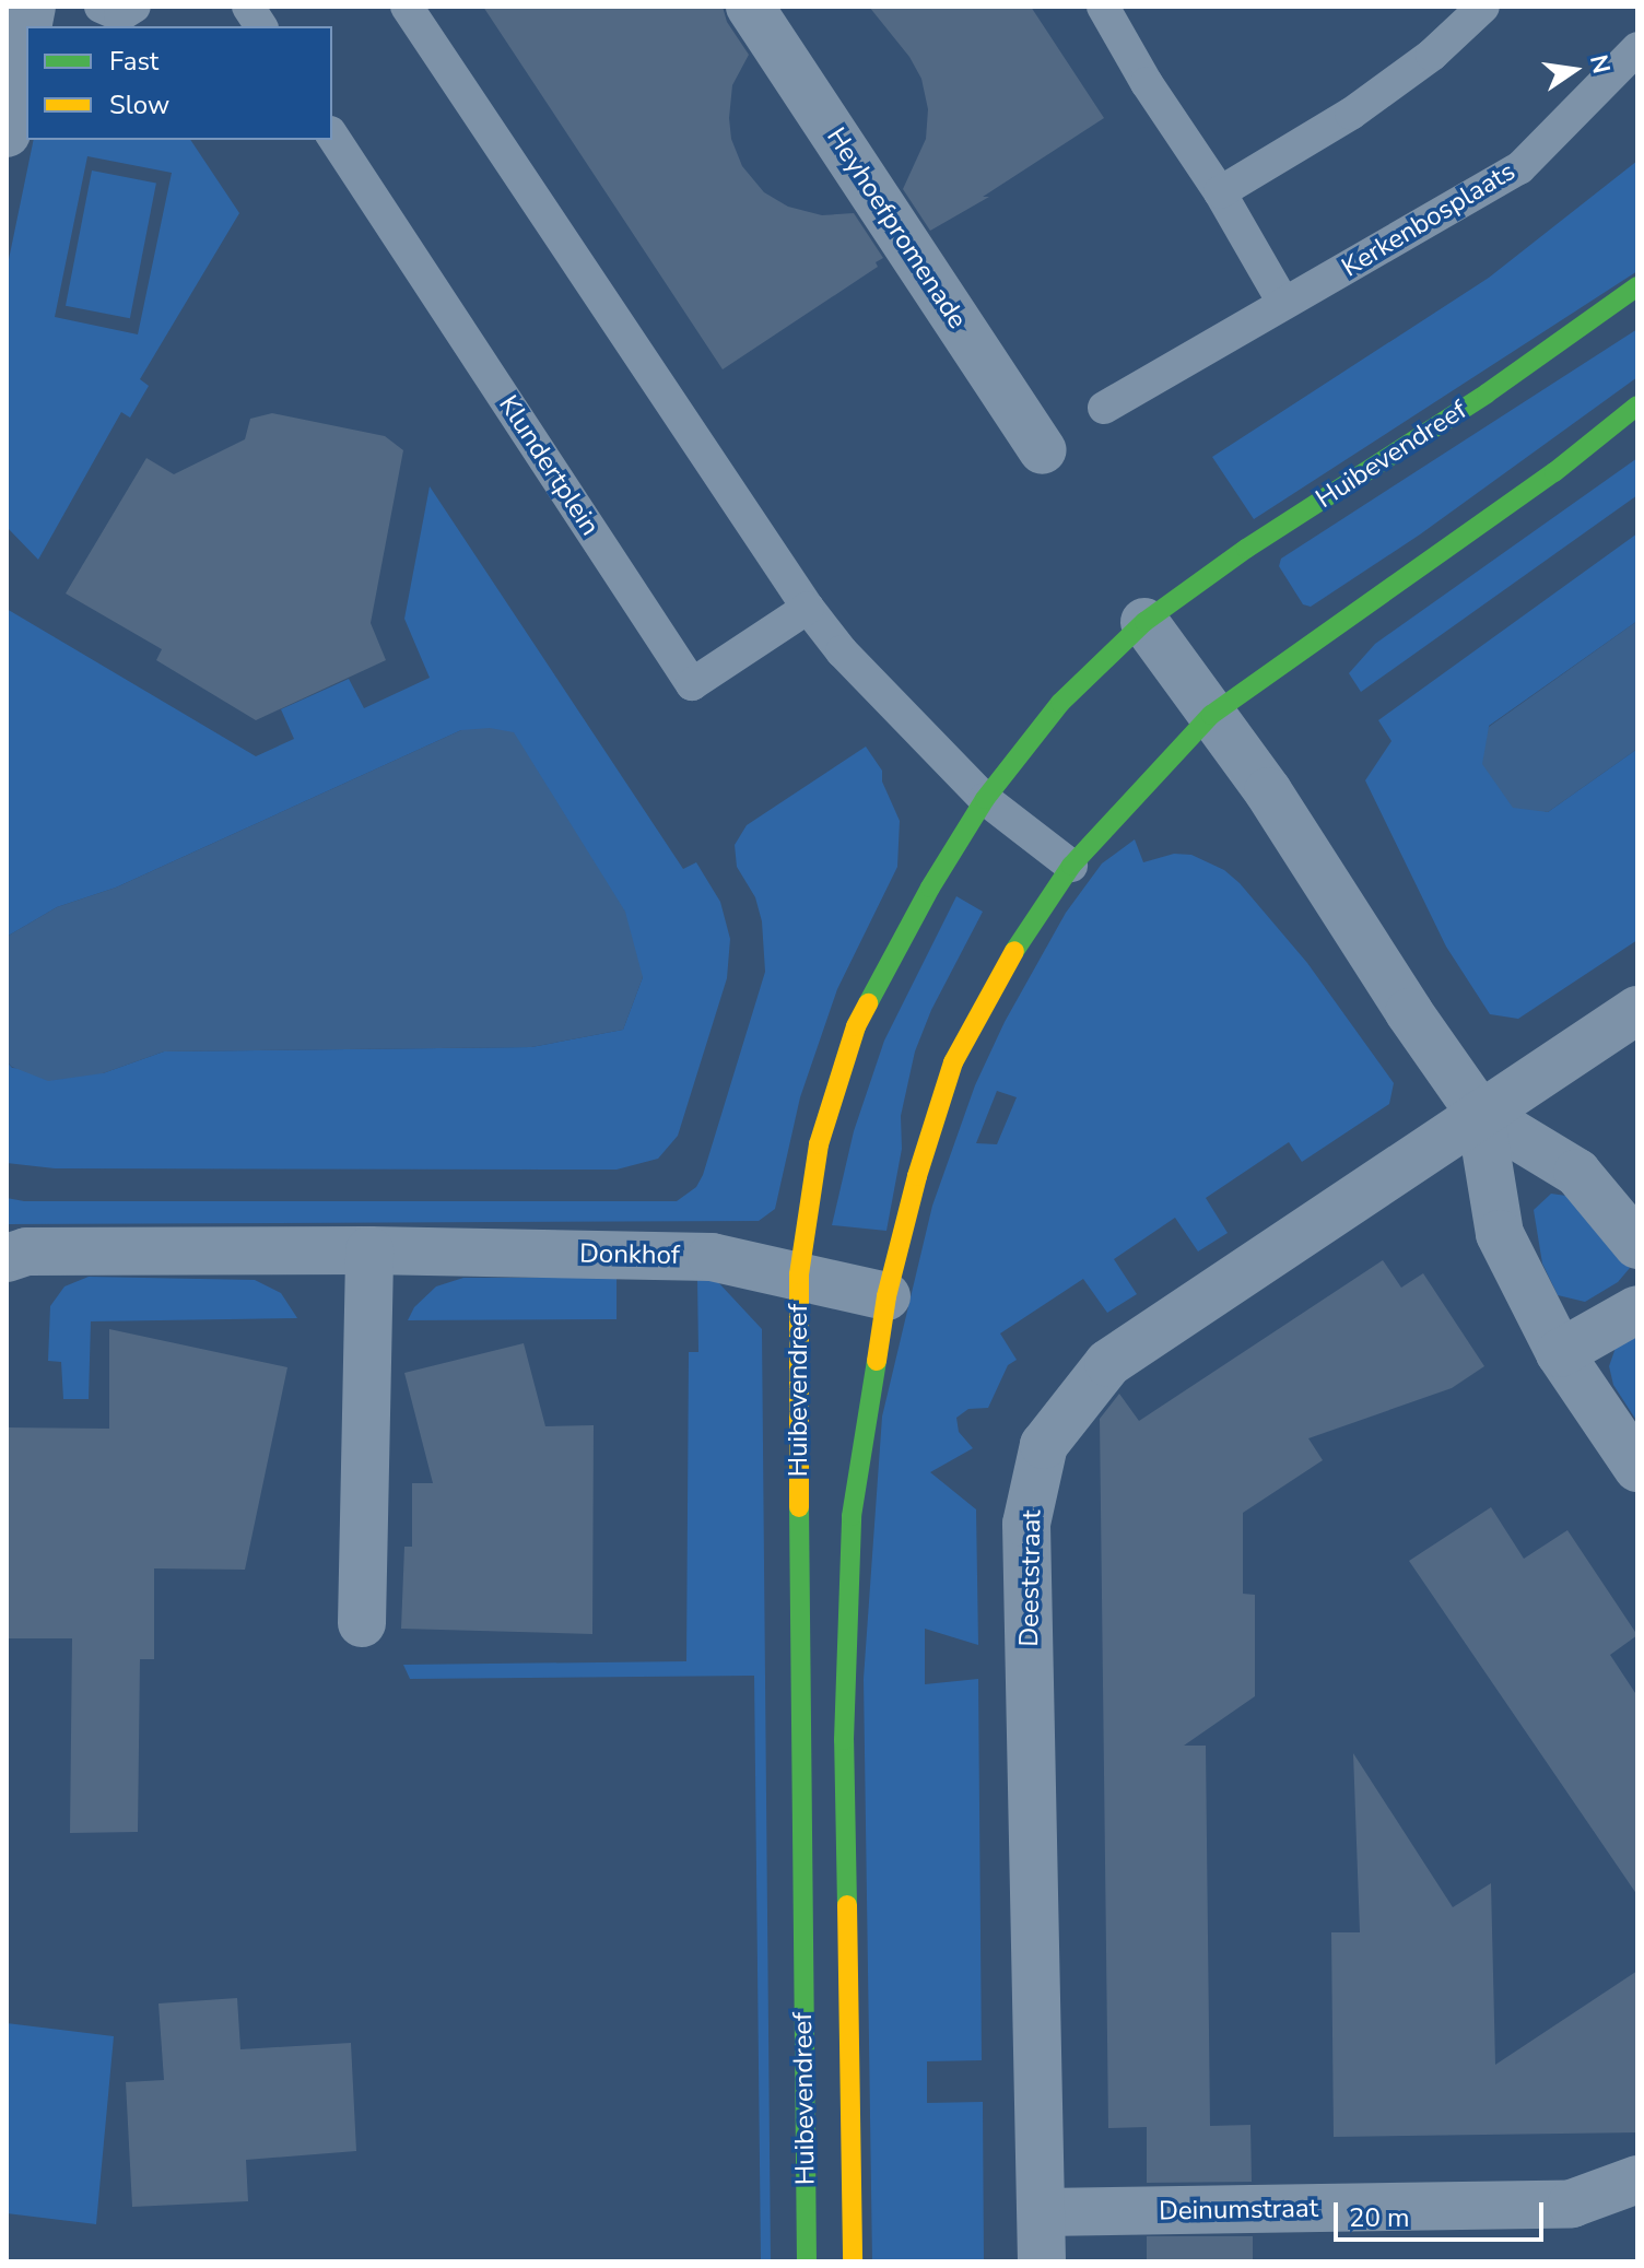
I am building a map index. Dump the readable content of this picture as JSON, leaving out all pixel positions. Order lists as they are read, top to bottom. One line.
{"streets":{"street":["Heyhoefpromenade","Huibevendreef","Donkhof","Deeststraat","Deinumstraat"],"lane":["Kerkenbosplaats","Klundertplein"]},"crossings":[["Huibevendreef","Donkhof"],["Deeststraat","Deinumstraat"]],"legend":["Fast","Slow"],"scale_bar":"20 m","north":"right"}
